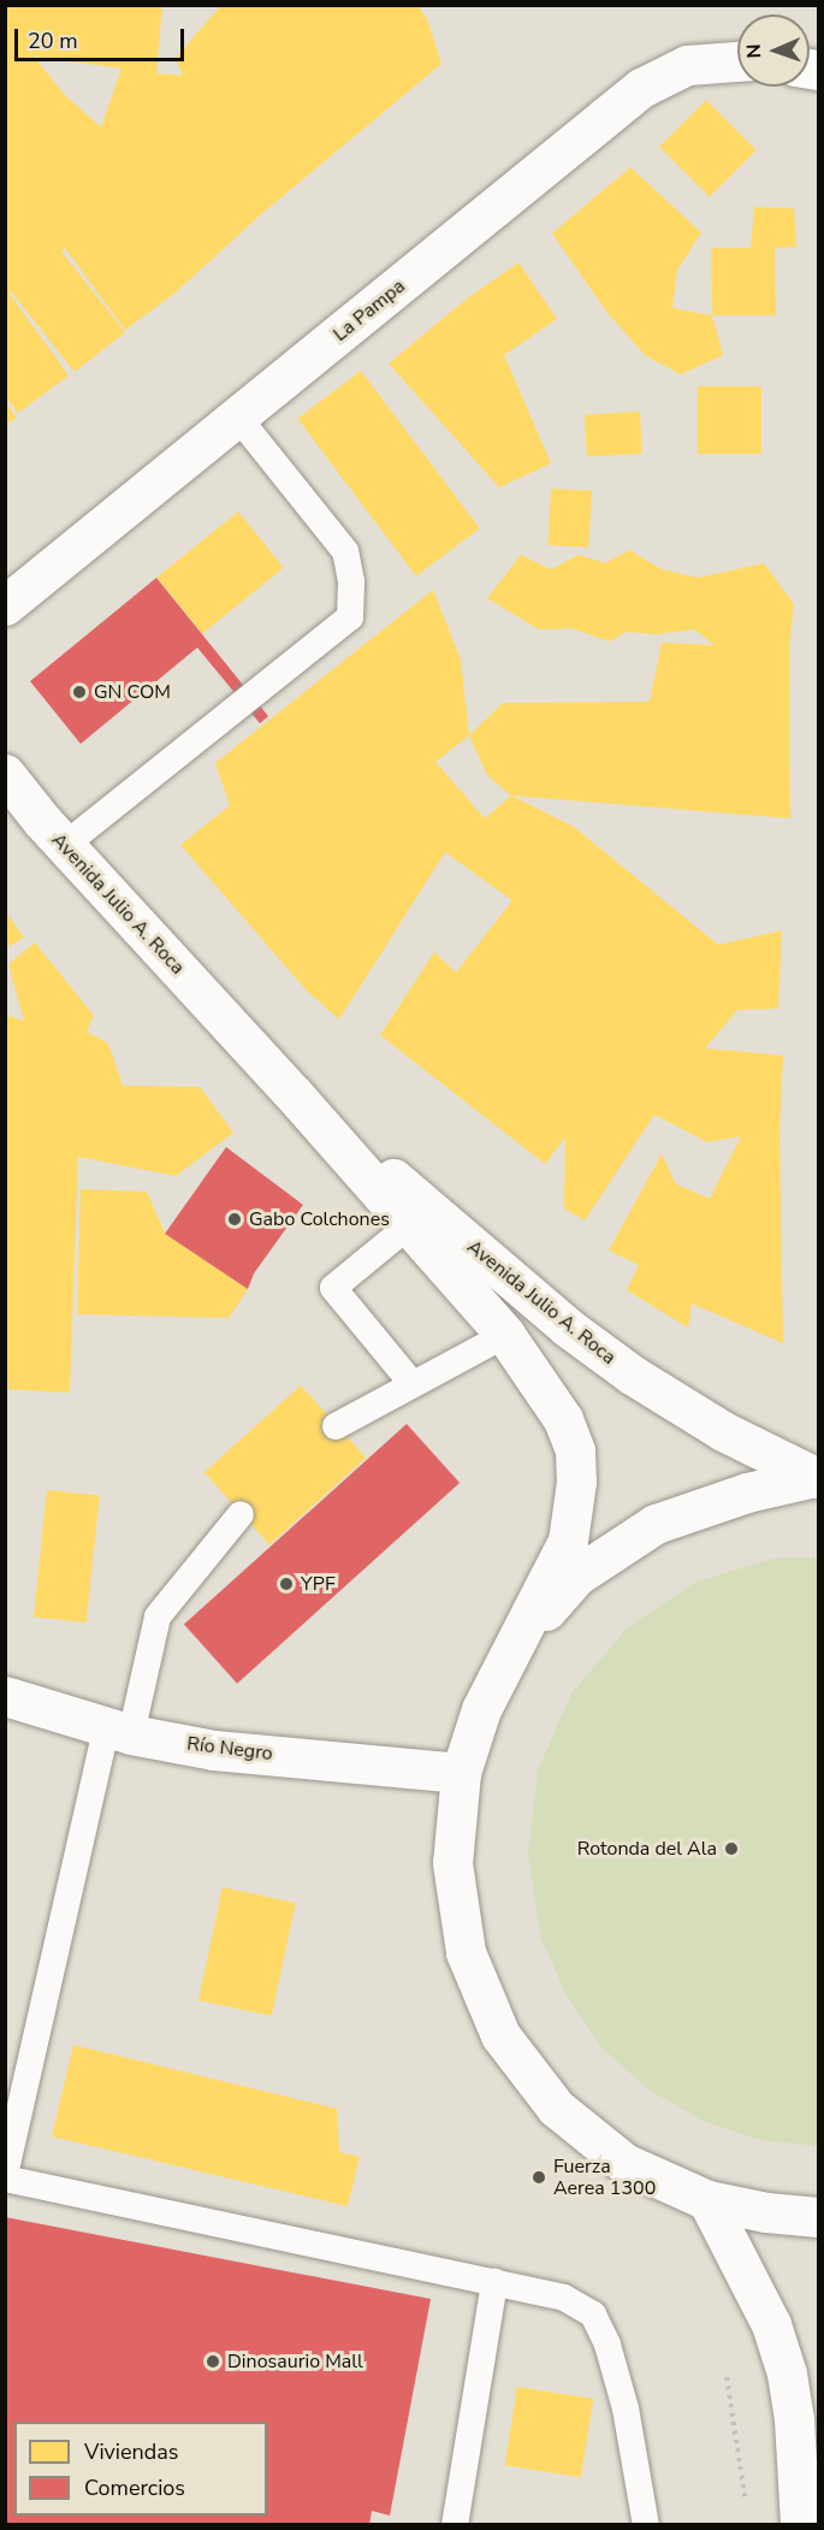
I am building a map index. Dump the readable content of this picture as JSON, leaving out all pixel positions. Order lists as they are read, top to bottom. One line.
{"streets":{"main road":["La Pampa","Avenida Julio A. Roca","Río Negro"]},"crossings":[["Avenida Julio A. Roca","Río Negro"]],"places":["GN COM","Gabo Colchones","YPF","Rotonda del Ala","Fuerza Aerea 1300","Dinosaurio Mall"],"legend":["Viviendas","Comercios"],"scale_bar":"20 m","north":"left"}
